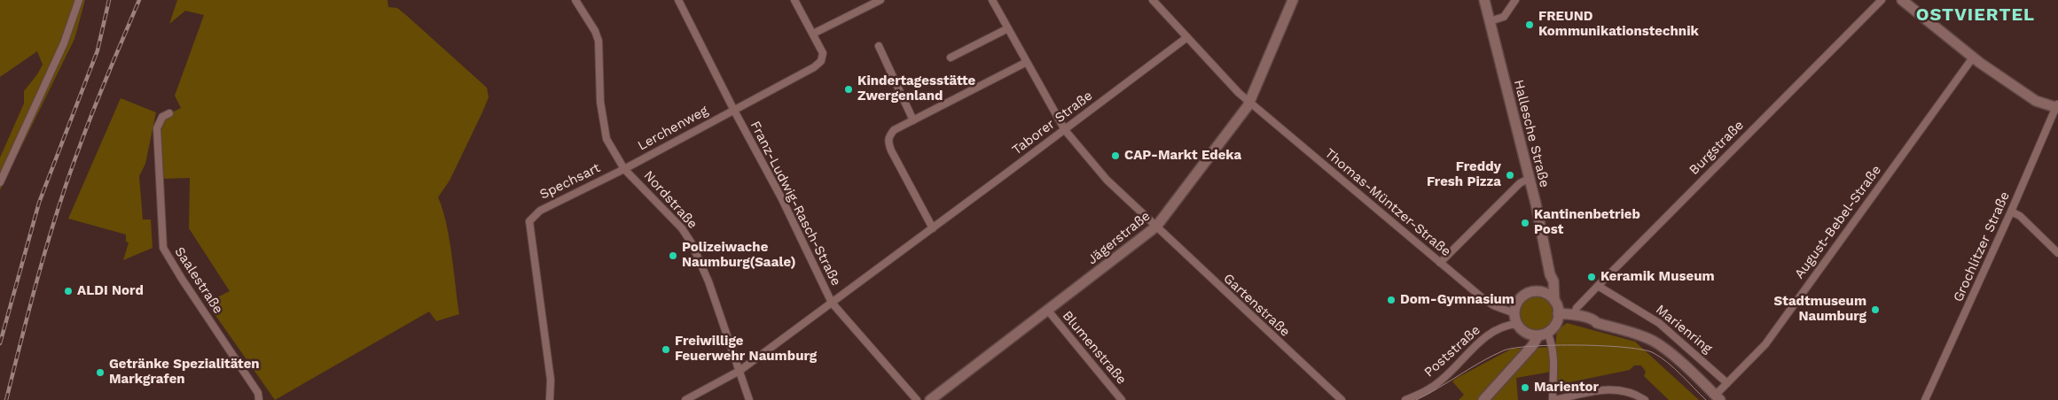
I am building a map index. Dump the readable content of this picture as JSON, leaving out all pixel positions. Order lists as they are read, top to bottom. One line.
{"streets":{"main road":["Hallesche Straße","Jägerstraße","Marienring"],"street":["Taborer Straße","Lerchenweg","Burgstraße","Spechsart","Nordstraße","Thomas-Müntzer-Straße","Franz-Ludwig-Rasch-Straße","August-Bebel-Straße","Grochlitzer Straße","Saalestraße","Gartenstraße","Blumenstraße","Poststraße"]},"crossings":[["Taborer Straße","Nordstraße"],["Taborer Straße","Thomas-Müntzer-Straße"],["Taborer Straße","Franz-Ludwig-Rasch-Straße"],["Taborer Straße","Gartenstraße"],["Lerchenweg","Spechsart"],["Lerchenweg","Nordstraße"],["Lerchenweg","Franz-Ludwig-Rasch-Straße"],["Hallesche Straße","Thomas-Müntzer-Straße"],["Hallesche Straße","Marienring"],["Hallesche Straße","Poststraße"],["Burgstraße","Marienring"],["Spechsart","Nordstraße"],["Thomas-Müntzer-Straße","Jägerstraße"],["Thomas-Müntzer-Straße","Marienring"],["Thomas-Müntzer-Straße","Poststraße"],["August-Bebel-Straße","Marienring"],["Jägerstraße","Gartenstraße"],["Jägerstraße","Blumenstraße"],["Marienring","Poststraße"]],"districts":["OSTVIERTEL"],"places":["FREUND Kommunikationstechnik","Kindertagesstätte Zwergenland","CAP-Markt Edeka","Freddy Fresh Pizza","Kantinenbetrieb Post","Polizeiwache Naumburg(Saale)","Keramik Museum","ALDI Nord","Dom-Gymnasium","Stadtmuseum Naumburg","Freiwillige Feuerwehr Naumburg","Getränke Spezialitäten Markgrafen","Marientor"]}
